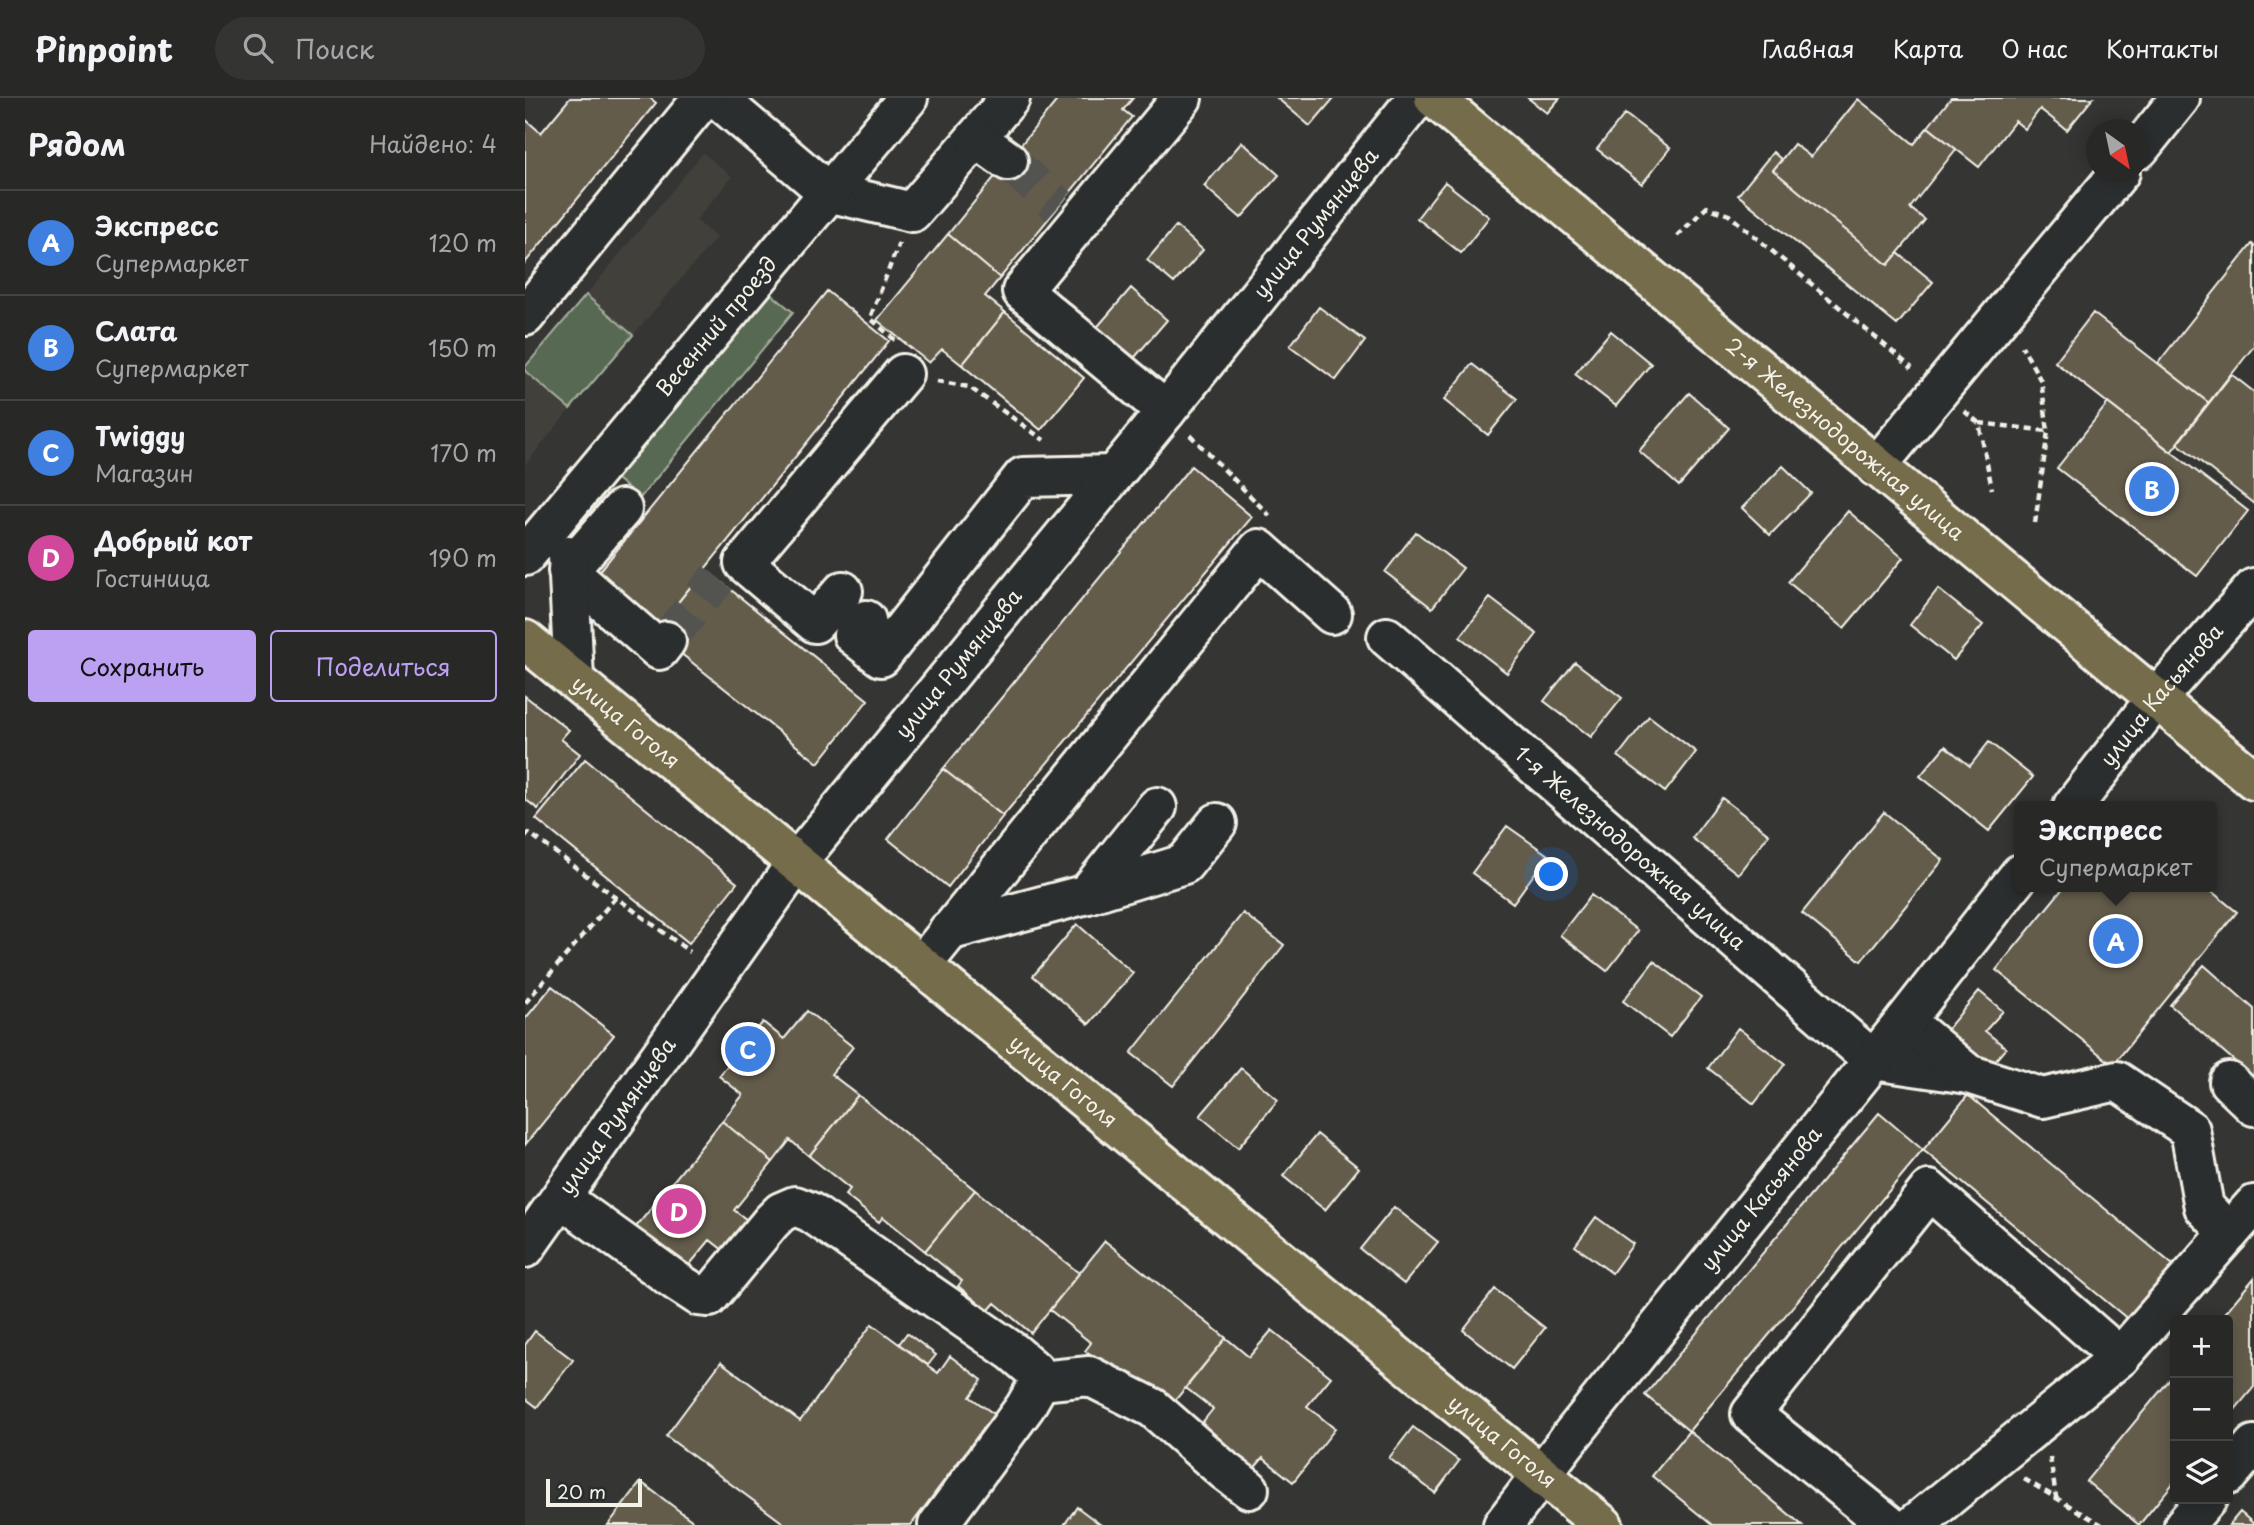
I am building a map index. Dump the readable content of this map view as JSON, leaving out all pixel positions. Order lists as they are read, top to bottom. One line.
{"streets":{"main road":["2-я Железнодорожная улица","улица Гоголя"],"street":["улица Румянцева","Весенний проезд","улица Касьянова","1-я Железнодорожная улица"]},"crossings":[["улица Румянцева","улица Гоголя"],["2-я Железнодорожная улица","улица Касьянова"],["улица Касьянова","улица Гоголя"],["улица Касьянова","1-я Железнодорожная улица"]],"scale_bar":"20 m","north":"bottom right","page":{"header":"Pinpoint","search":"Поиск","nav":["Главная","Карта","О нас","Контакты"],"heading":["Рядом","Найдено: 4"],"list":[{"mark":"A","name":"Экспресс","note":"Супермаркет","value":"120 m"},{"mark":"B","name":"Слата","note":"Супермаркет","value":"150 m"},{"mark":"C","name":"Twiggy","note":"Магазин","value":"170 m"},{"mark":"D","name":"Добрый кот","note":"Гостиница","value":"190 m"}],"pins":["B","A","C","D"],"buttons":["Сохранить","Поделиться"],"popup":["Экспресс","Супермаркет"],"map_buttons":["+","−"],"scale":"20 m"}}
